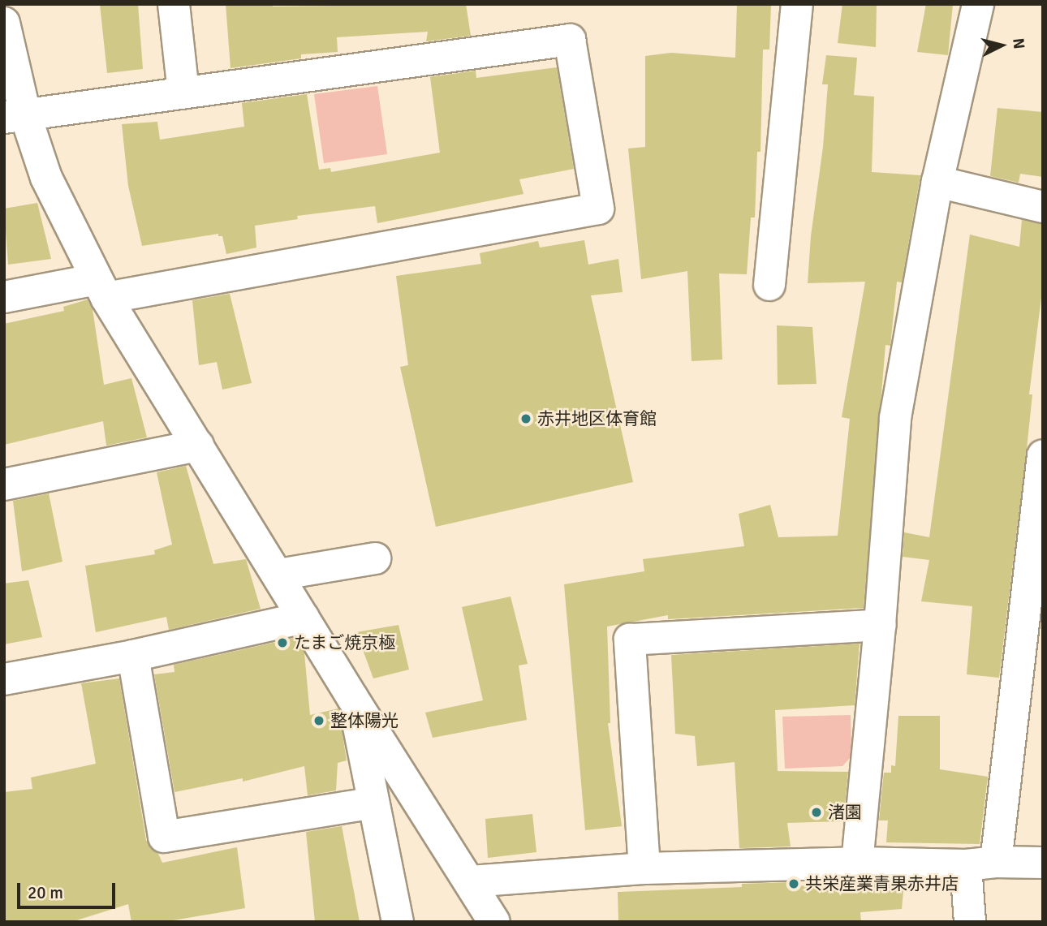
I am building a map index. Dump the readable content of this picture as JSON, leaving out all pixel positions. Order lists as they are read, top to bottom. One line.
{"places":["赤井地区体育館","たまご焼京極","整体陽光","渚園","共栄産業青果赤井店"],"scale_bar":"20 m","north":"right"}
